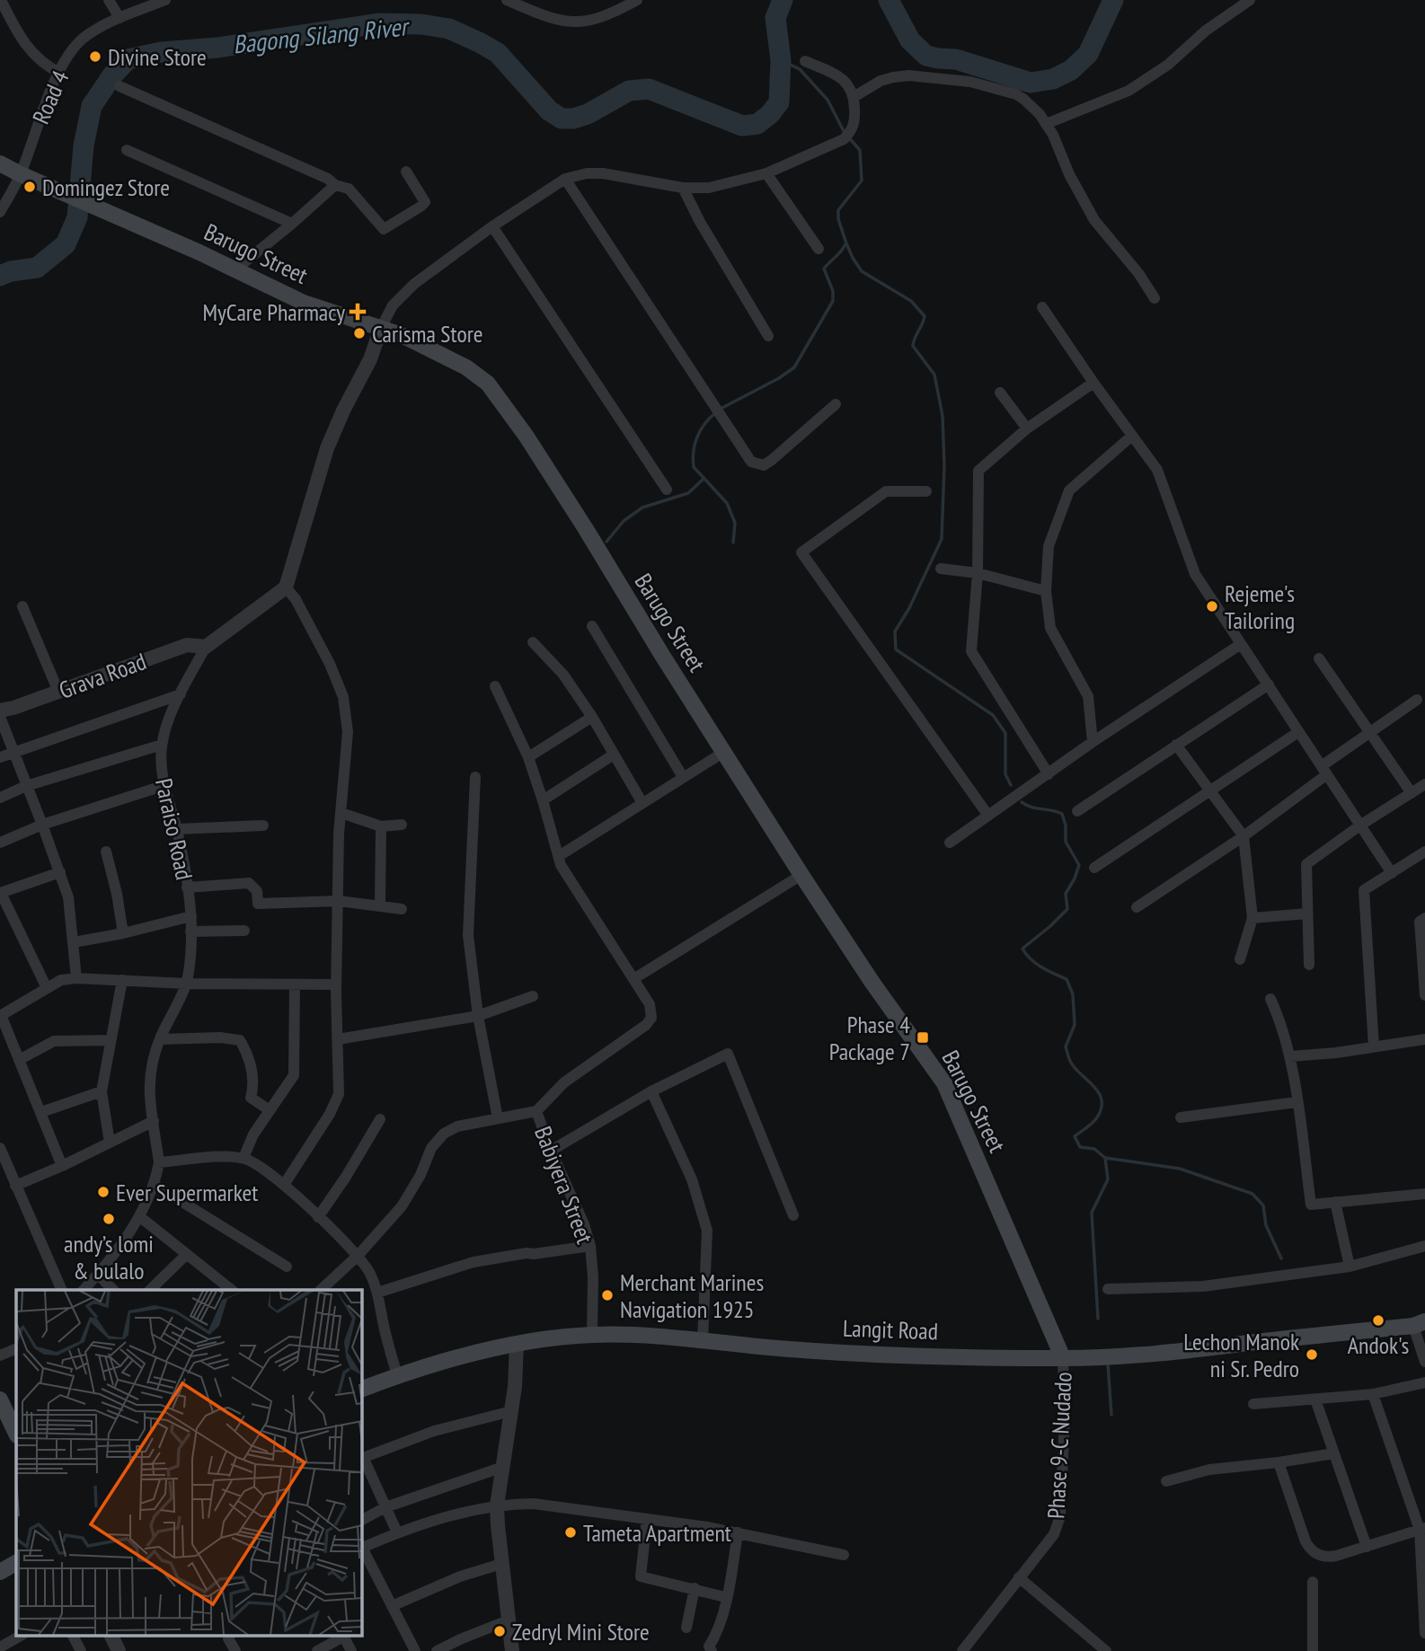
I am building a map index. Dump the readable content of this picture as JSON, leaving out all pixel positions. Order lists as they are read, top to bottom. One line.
{"streets":{"main road":["Barugo Street","Langit Road"],"street":["Road 4","Grava Road","Paraiso Road","Babiyera Street","Phase 9-C Nudado"]},"crossings":[["Road 4","Barugo Street"],["Barugo Street","Langit Road"],["Barugo Street","Phase 9-C Nudado"],["Grava Road","Paraiso Road"],["Babiyera Street","Langit Road"],["Langit Road","Phase 9-C Nudado"]],"water":["Bagong Silang River"],"places":{"other":["Divine Store","Domingez Store","Carisma Store","Rejeme's Tailoring","Ever Supermarket","andy’s lomi & bulalo","Merchant Marines Navigation 1925","Andok's","Lechon Manok ni Sr. Pedro","Tameta Apartment","Zedryl Mini Store"],"health":["MyCare Pharmacy"],"transit":["Phase 4 Package 7"]}}
